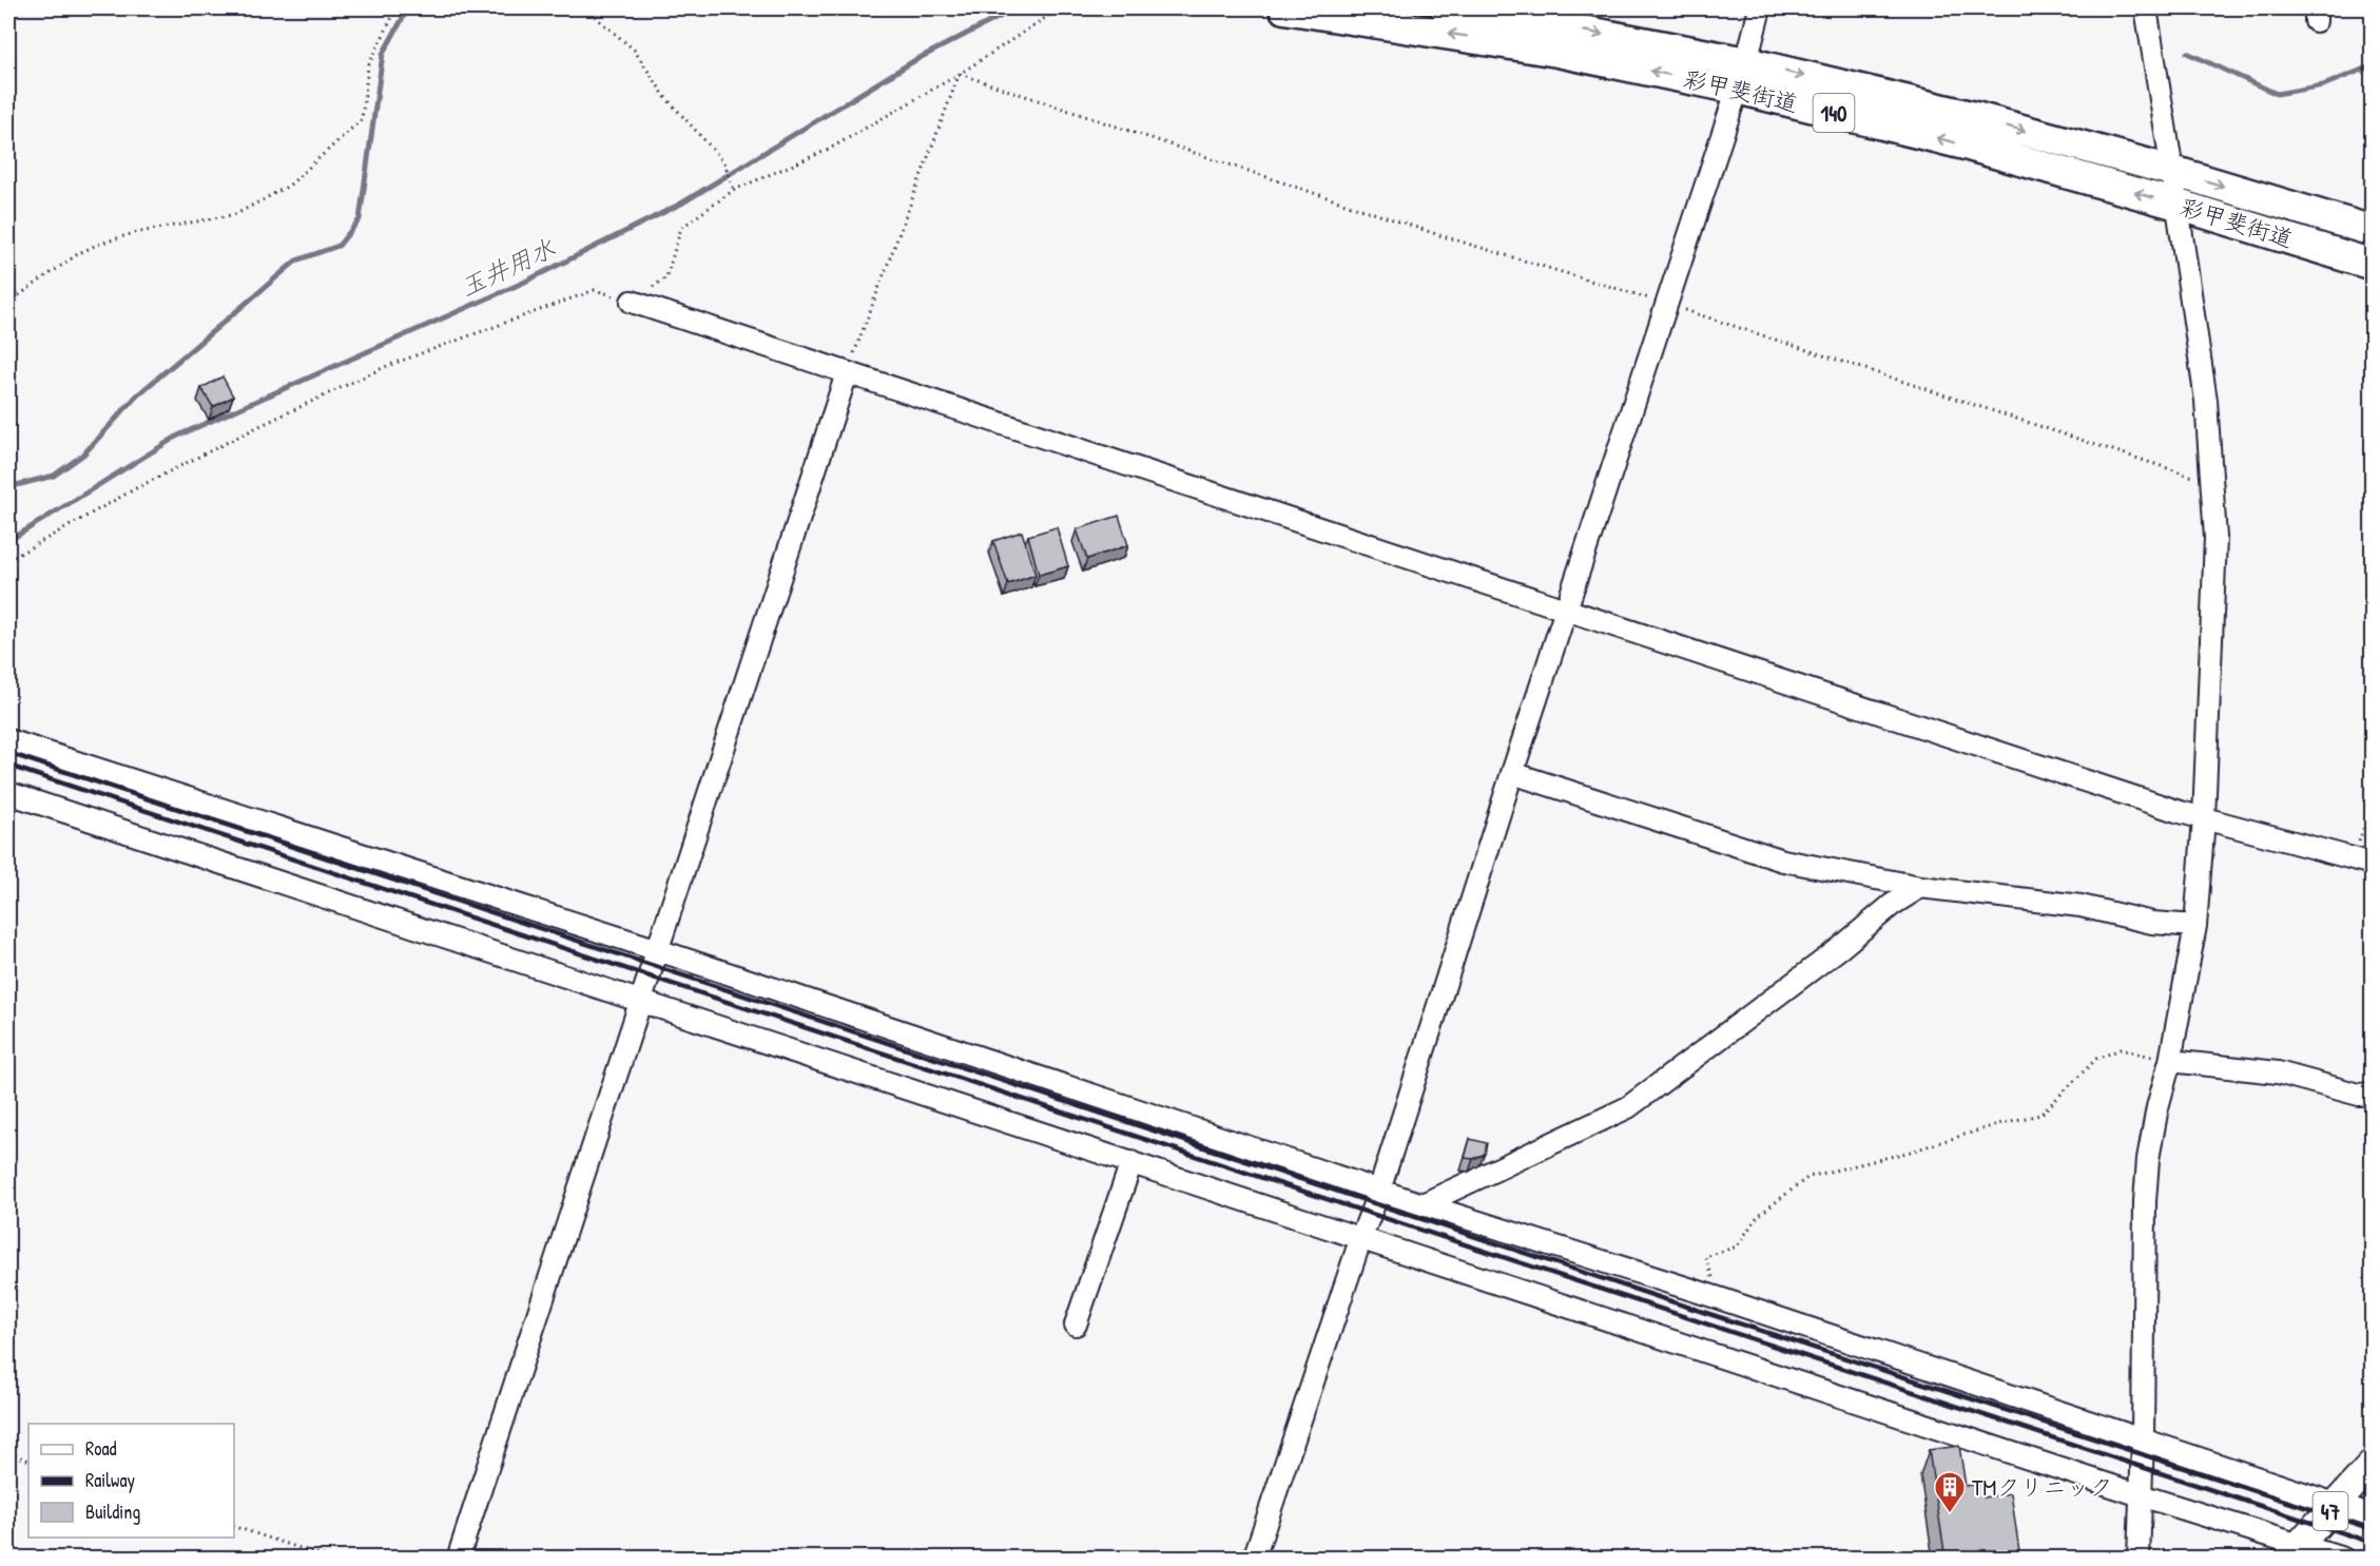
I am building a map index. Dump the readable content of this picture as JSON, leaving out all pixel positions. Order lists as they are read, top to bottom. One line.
{"streets":{"highway":["彩甲斐街道","140"],"main road":["47"]},"water":["玉井用水"],"places":{"building":["TMクリニック"]},"legend":["Road","Railway","Building"]}
